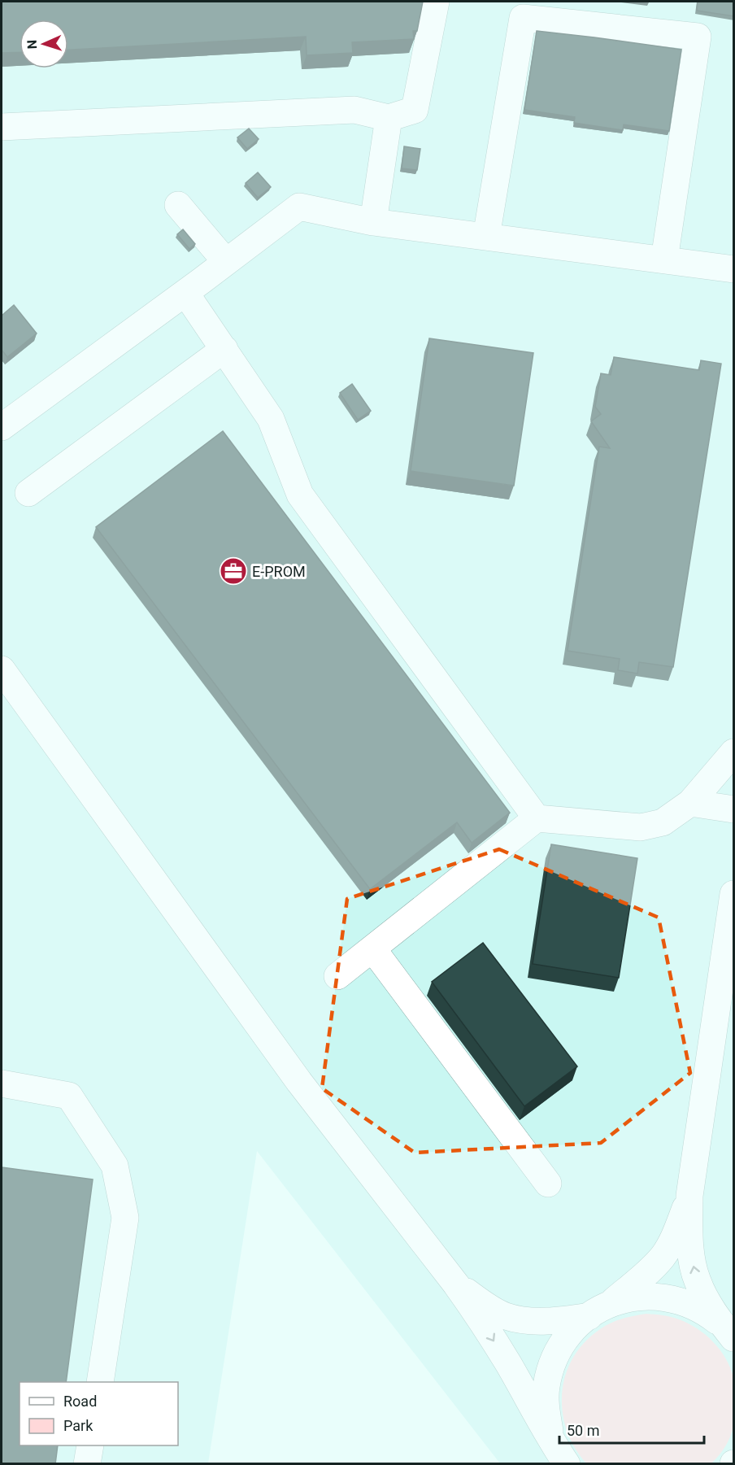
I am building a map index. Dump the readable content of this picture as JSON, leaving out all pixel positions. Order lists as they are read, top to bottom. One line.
{"places":{"office":["E-PROM"]},"legend":["Road","Park"],"scale_bar":"50 m","north":"left"}
